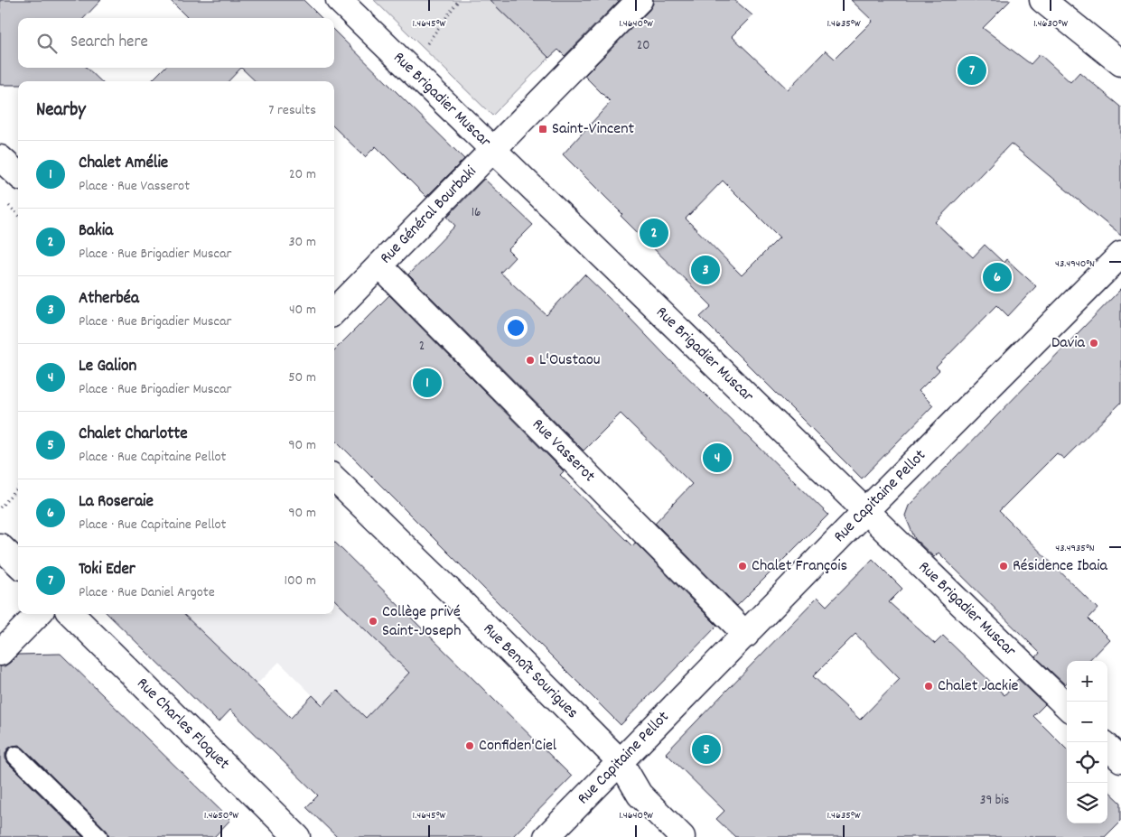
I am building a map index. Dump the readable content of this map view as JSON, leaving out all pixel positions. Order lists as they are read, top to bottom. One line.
{"streets":{"street":["Rue Brigadier Muscar","Rue Général Bourbaki","Rue Vasserot","Rue Capitaine Pellot","Rue Benoît Sourigues","Rue Charles Floquet"]},"crossings":[["Rue Brigadier Muscar","Rue Général Bourbaki"],["Rue Brigadier Muscar","Rue Capitaine Pellot"],["Rue Général Bourbaki","Rue Vasserot"],["Rue Vasserot","Rue Capitaine Pellot"],["Rue Capitaine Pellot","Rue Benoît Sourigues"]],"places":{"transit":["Saint-Vincent"],"other":["Davia","L'Oustaou","Chalet François","Résidence Ibaia","Collège privé Saint-Joseph","Chalet Jackie","Confiden'Ciel"]},"house_numbers":["20","16","2","39 bis"],"page":{"search":"Search here","pins":["7","2","3","6","1","4","5"],"heading":["Nearby","7 results"],"list":[{"mark":"1","name":"Chalet Amélie","note":"Place · Rue Vasserot","value":"20 m"},{"mark":"2","name":"Bakia","note":"Place · Rue Brigadier Muscar","value":"30 m"},{"mark":"3","name":"Atherbéa","note":"Place · Rue Brigadier Muscar","value":"40 m"},{"mark":"4","name":"Le Galion","note":"Place · Rue Brigadier Muscar","value":"50 m"},{"mark":"5","name":"Chalet Charlotte","note":"Place · Rue Capitaine Pellot","value":"90 m"},{"mark":"6","name":"La Roseraie","note":"Place · Rue Capitaine Pellot","value":"90 m"},{"mark":"7","name":"Toki Eder","note":"Place · Rue Daniel Argote","value":"100 m"}],"map_buttons":["+","−"]},"coordinates":["1.4645°W","1.4640°W","1.4635°W","1.4630°W","43.4940°N","43.4935°N","1.4650°W"]}
